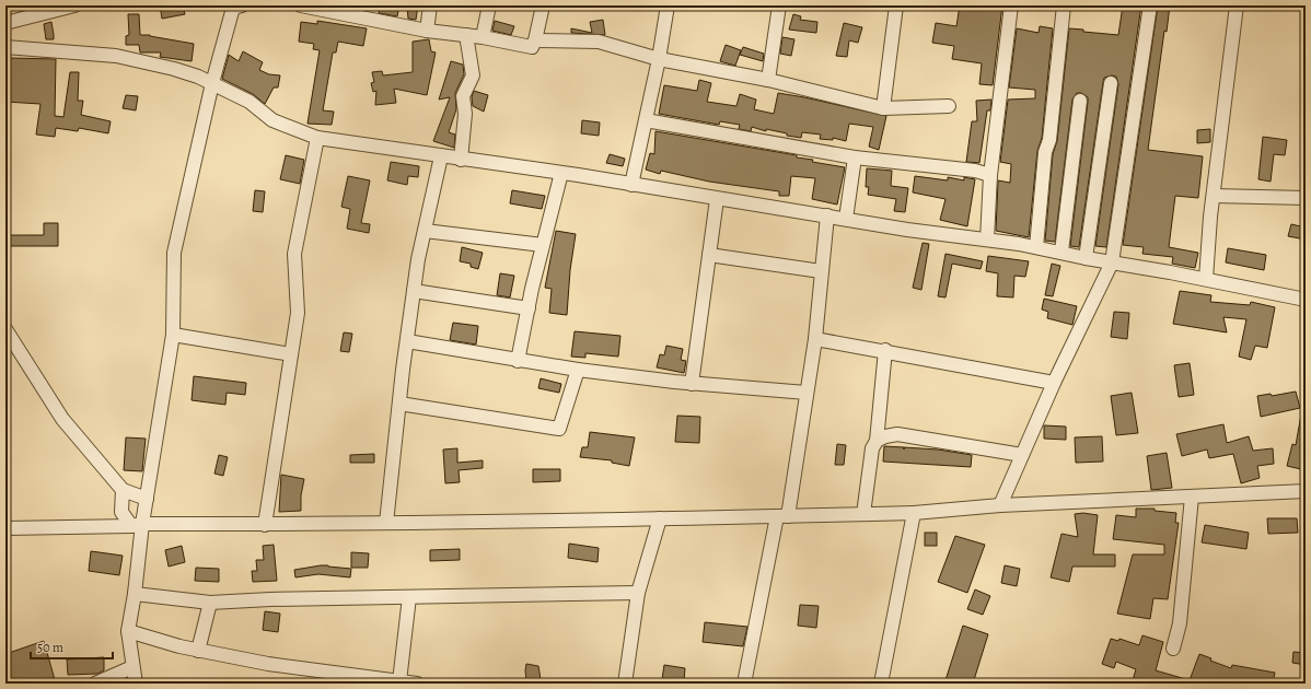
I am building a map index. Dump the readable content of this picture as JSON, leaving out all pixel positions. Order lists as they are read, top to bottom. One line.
{"scale_bar":"50 m"}
